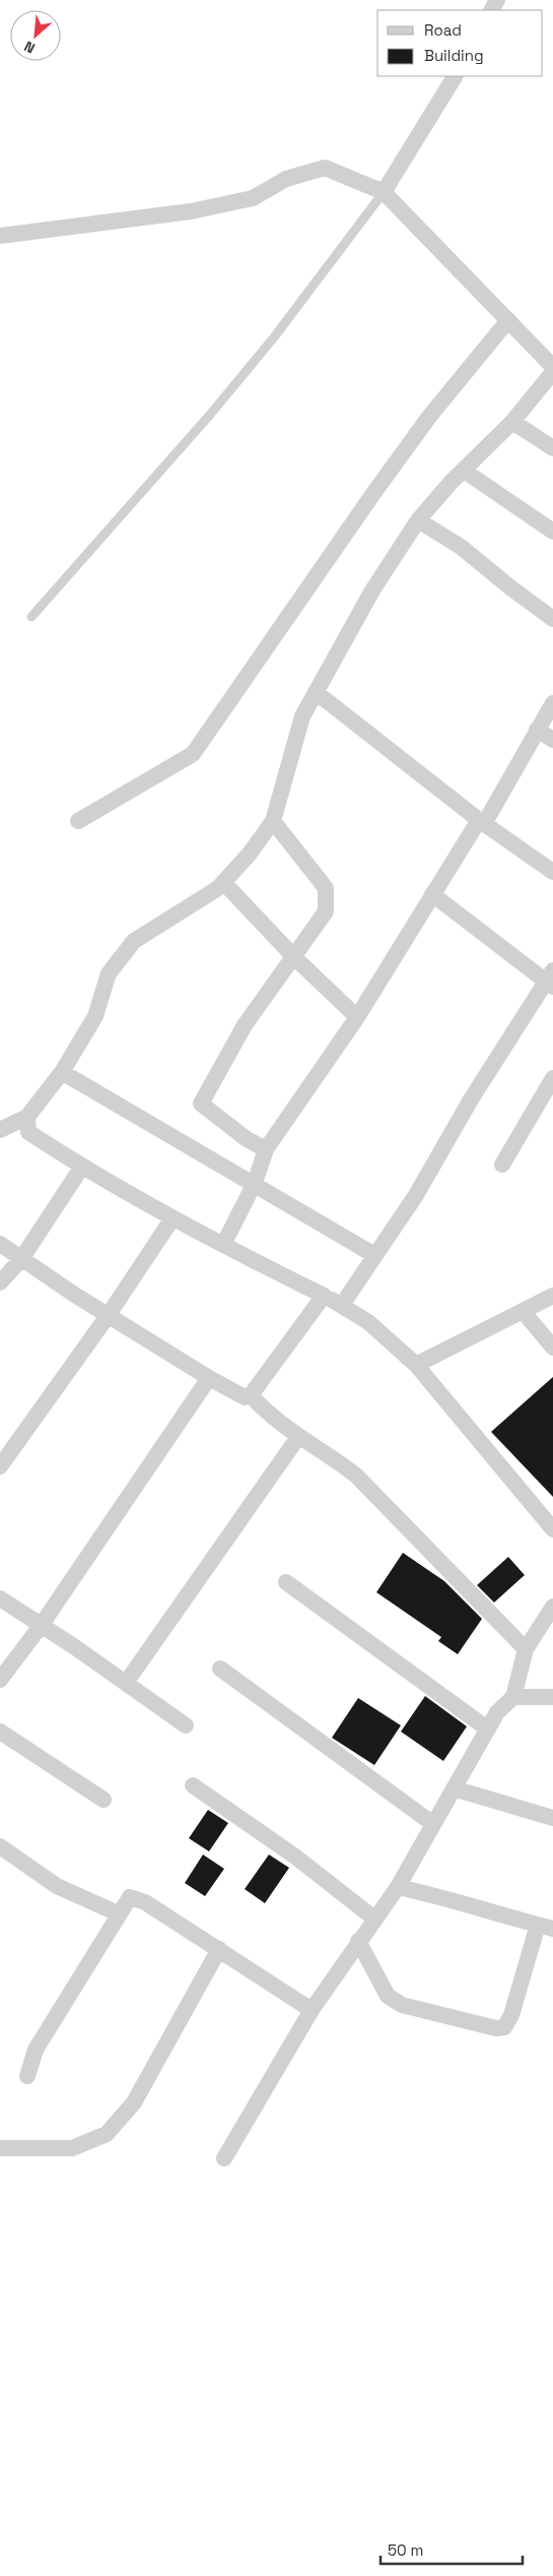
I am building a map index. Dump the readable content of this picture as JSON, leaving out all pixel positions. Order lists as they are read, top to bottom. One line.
{"legend":["Road","Building"],"scale_bar":"50 m","north":"bottom left"}
